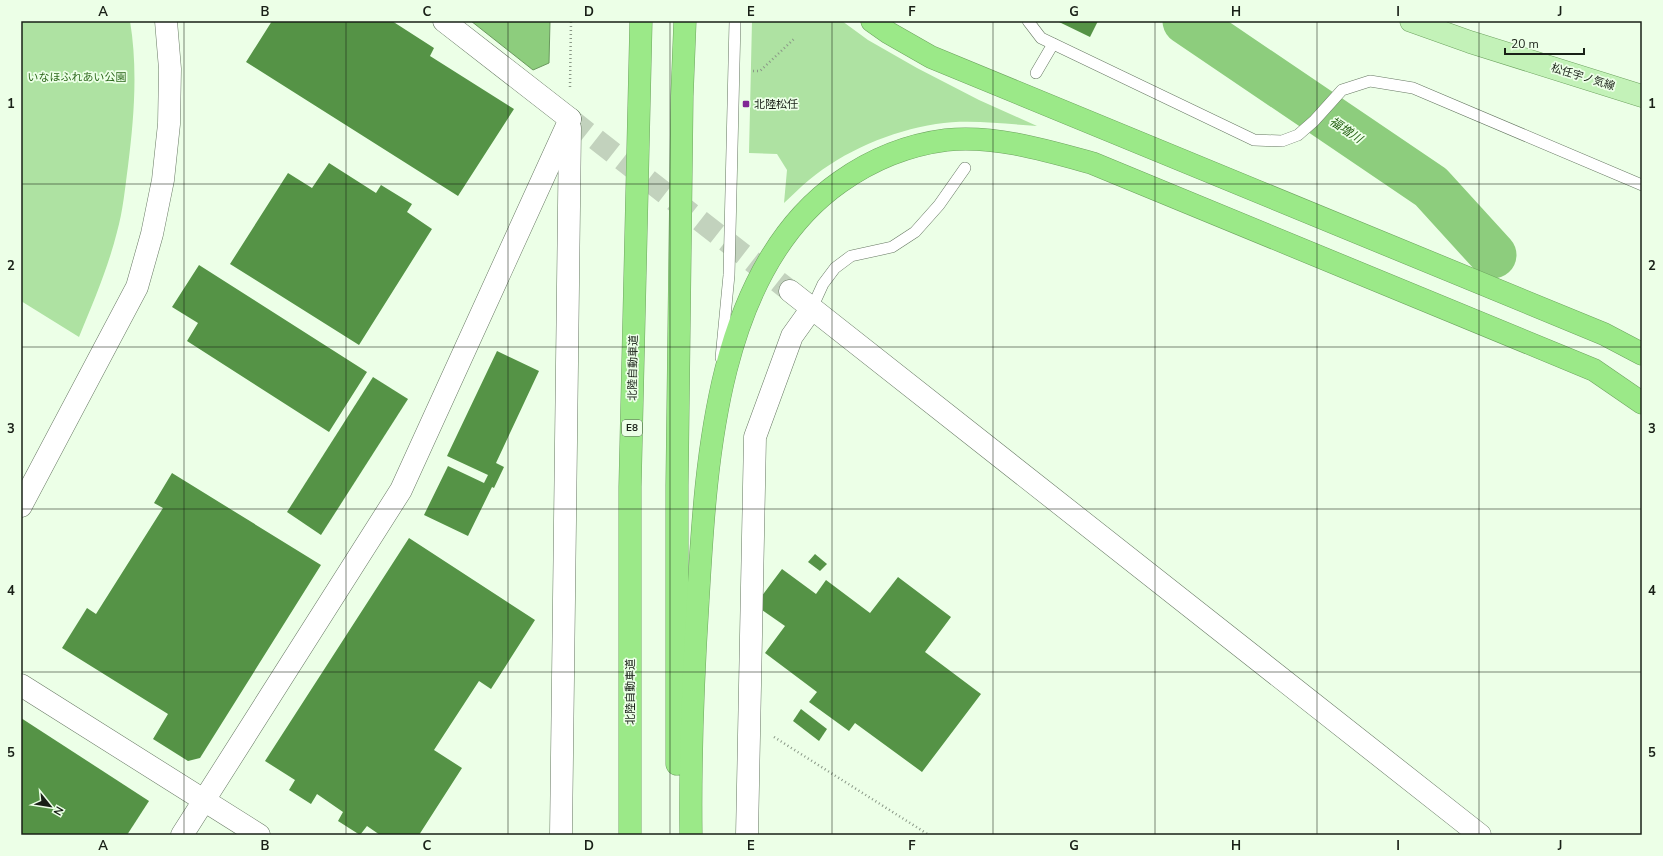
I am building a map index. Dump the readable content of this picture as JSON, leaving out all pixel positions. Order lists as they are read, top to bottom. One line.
{"streets":{"highway":["北陸自動車道","E8"],"main road":["松任宇ノ気線"]},"water":["福増川"],"parks":["いなほふれあい公園"],"places":{"transit":["北陸松任"]},"scale_bar":"20 m","north":"bottom right","grid":{"columns":["A","B","C","D","E","F","G","H","I","J"],"rows":["1","2","3","4","5"]}}
